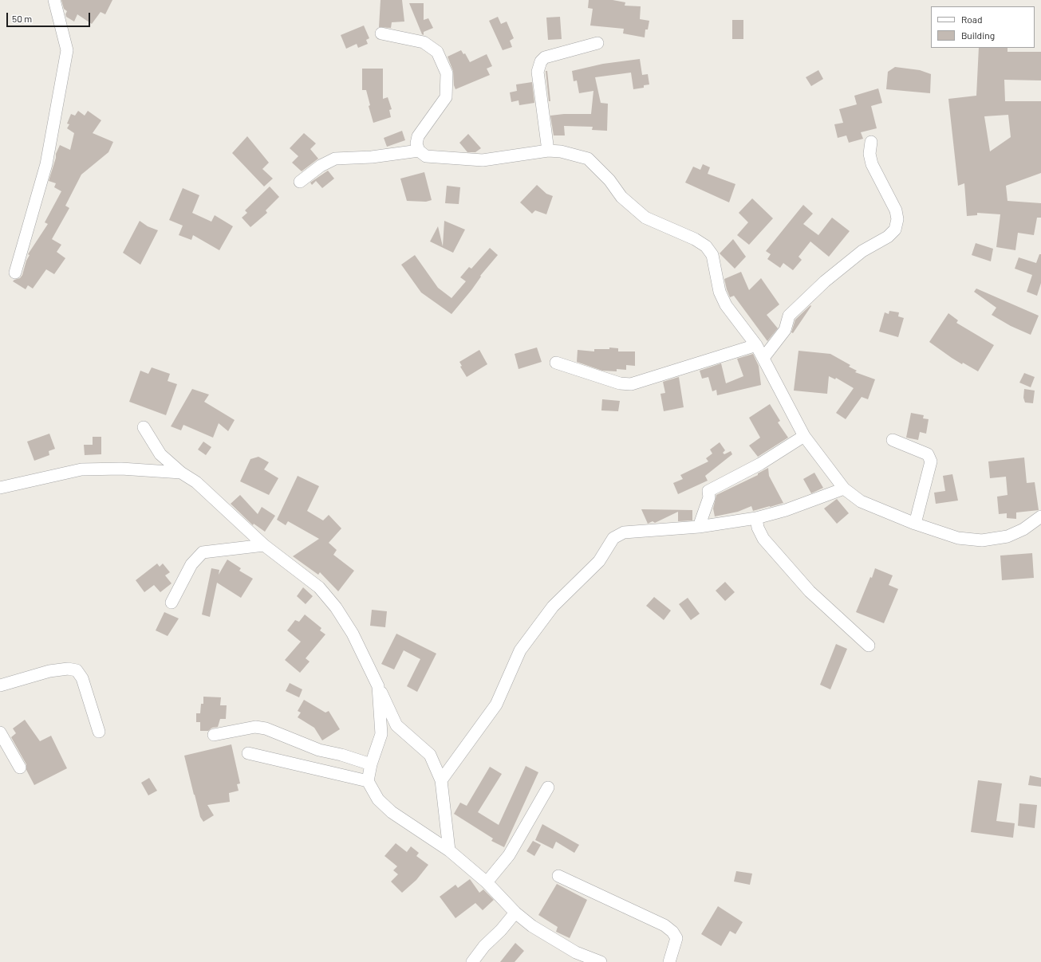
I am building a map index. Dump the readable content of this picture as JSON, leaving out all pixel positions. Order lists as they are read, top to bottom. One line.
{"legend":["Road","Building"],"scale_bar":"50 m"}
